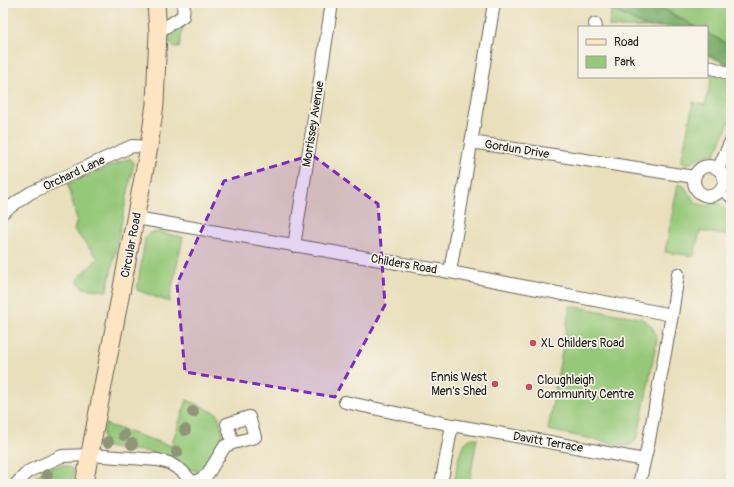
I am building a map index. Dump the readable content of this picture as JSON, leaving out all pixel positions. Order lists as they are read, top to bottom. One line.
{"streets":{"main road":["Circular Road"],"street":["Morrissey Avenue","Gordun Drive","Orchard Lane","Childers Road","Davitt Terrace"]},"crossings":[["Morrissey Avenue","Childers Road"],["Gordun Drive","Childers Road"],["Orchard Lane","Circular Road"],["Circular Road","Childers Road"]],"places":["XL Childers Road","Ennis West Men's Shed","Cloughleigh Community Centre"],"legend":["Road","Park"]}
